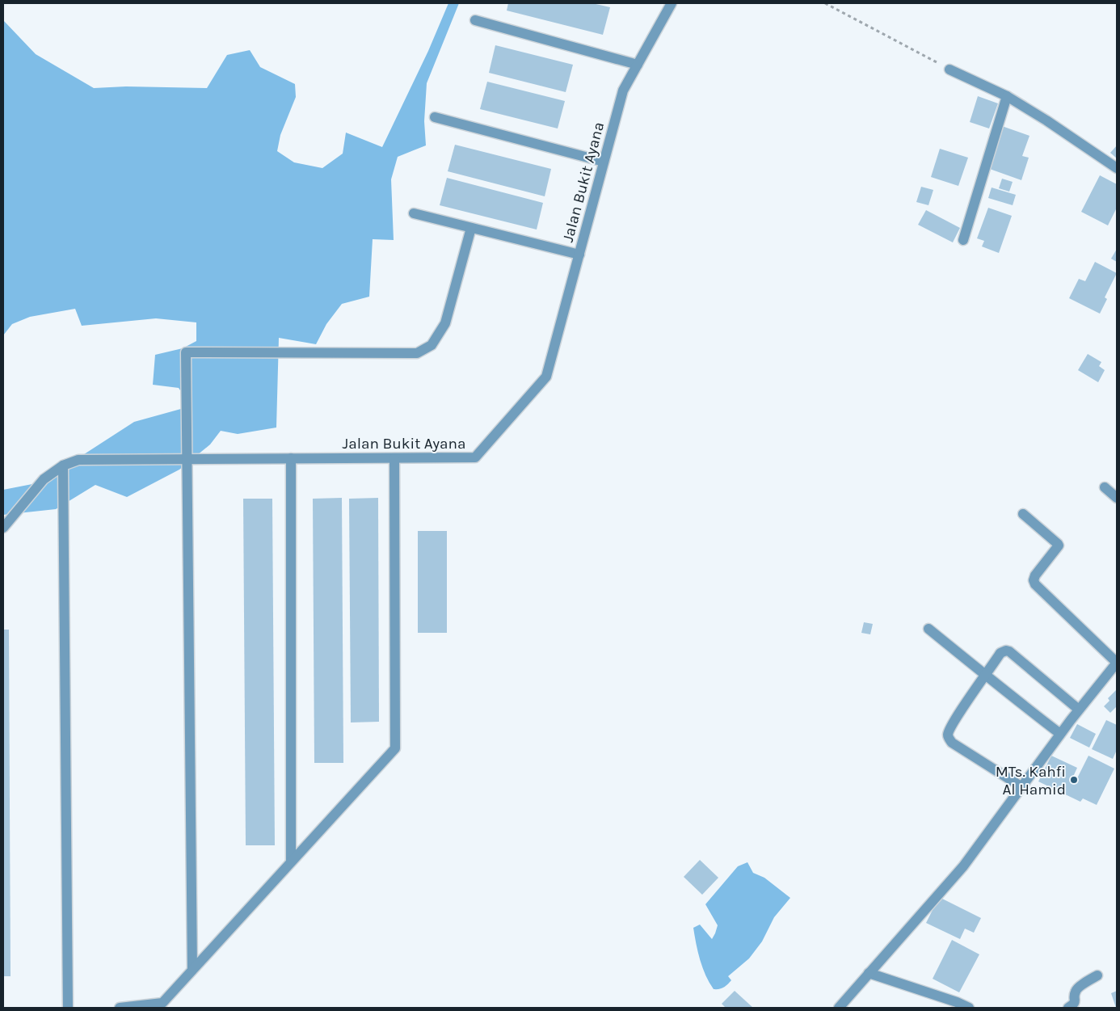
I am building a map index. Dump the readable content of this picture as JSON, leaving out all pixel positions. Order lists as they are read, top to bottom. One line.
{"streets":{"street":["Jalan Bukit Ayana"]},"places":["MTs. Kahfi Al Hamid"]}
